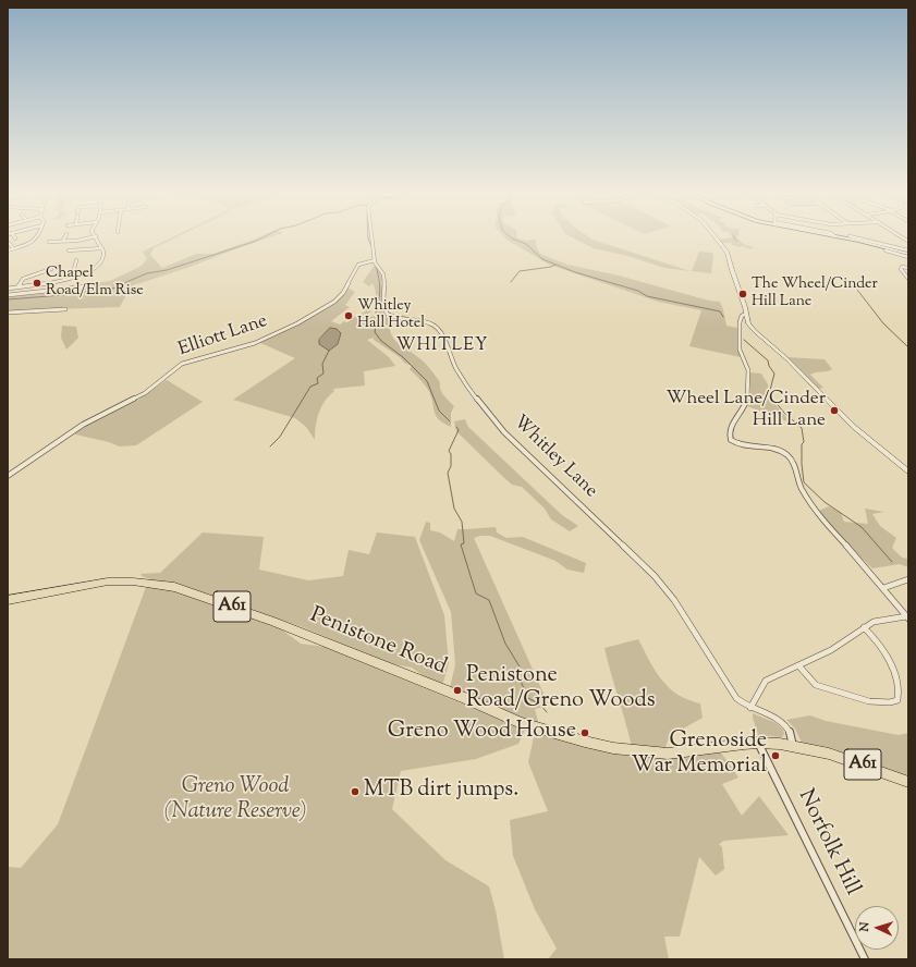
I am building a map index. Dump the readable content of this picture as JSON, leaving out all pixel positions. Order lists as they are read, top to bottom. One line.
{"streets":{"highway":["A61","Penistone Road"],"street":["Elliott Lane","Whitley Lane","Norfolk Hill"]},"crossings":[["Elliott Lane","Whitley Lane"],["Whitley Lane","A61"],["A61","Penistone Road"],["A61","Norfolk Hill"],["Penistone Road","Norfolk Hill"]],"districts":["WHITLEY"],"parks":["Greno Wood (Nature Reserve)"],"places":["Chapel Road/Elm Rise","The Wheel/Cinder Hill Lane","Whitley Hall Hotel","Wheel Lane/Cinder Hill Lane","Penistone Road/Greno Woods","Greno Wood House","Grenoside War Memorial","MTB dirt jumps."],"north":"left"}
